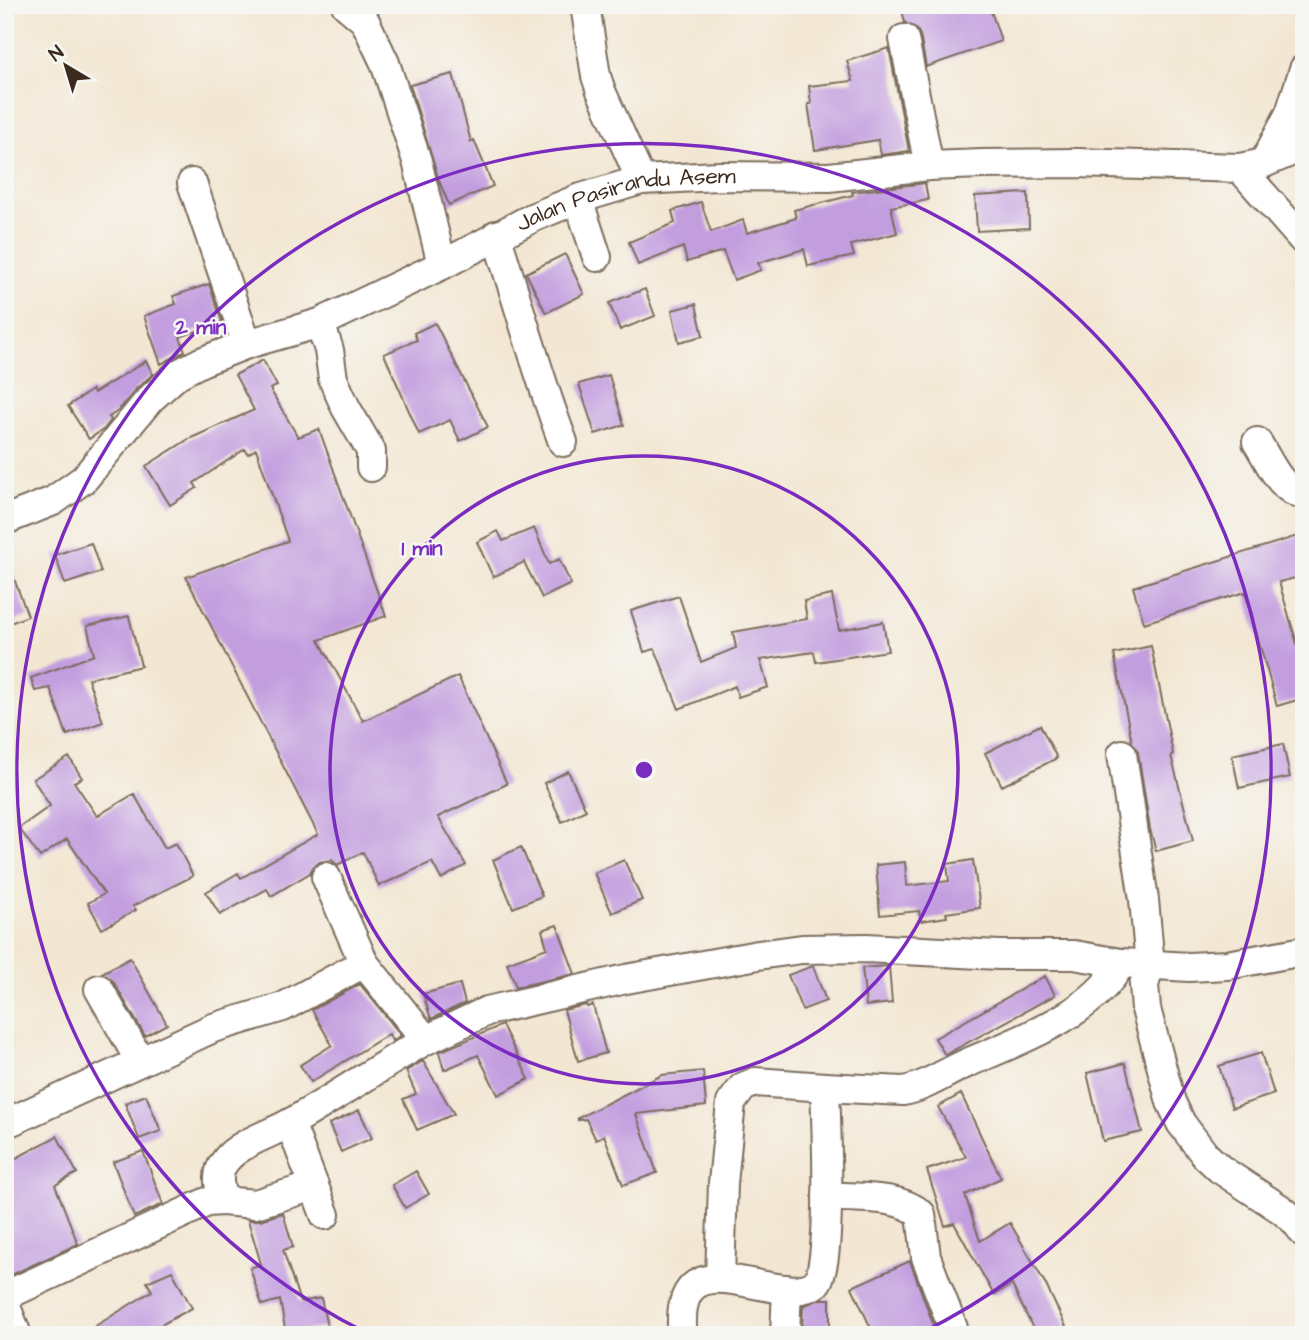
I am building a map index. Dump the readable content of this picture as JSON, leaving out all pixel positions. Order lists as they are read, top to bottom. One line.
{"streets":{"street":["Jalan Pasirandu Asem"]},"north":"top left","rings":["2 min","1 min"]}
